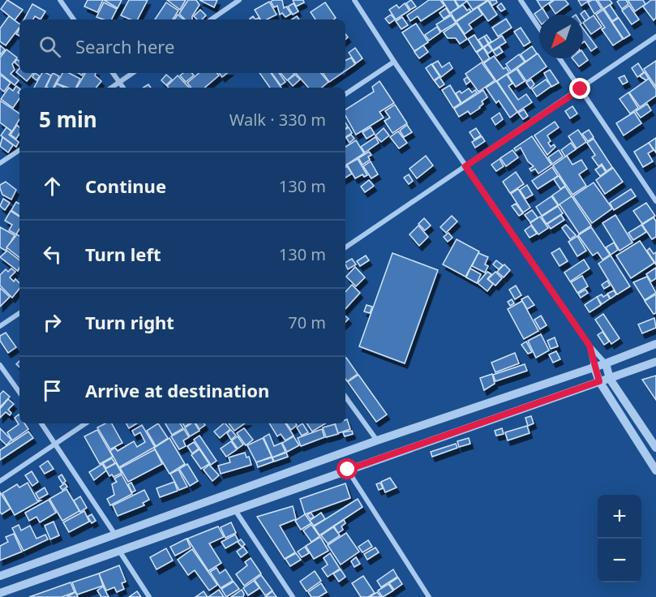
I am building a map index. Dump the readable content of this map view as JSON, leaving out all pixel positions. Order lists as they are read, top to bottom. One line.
{"north":"bottom left","page":{"search":"Search here","heading":["5 min","Walk · 330 m"],"list":[["Continue","130 m"],["Turn left","130 m"],["Turn right","70 m"],"Arrive at destination"],"map_buttons":["+","−"]}}
